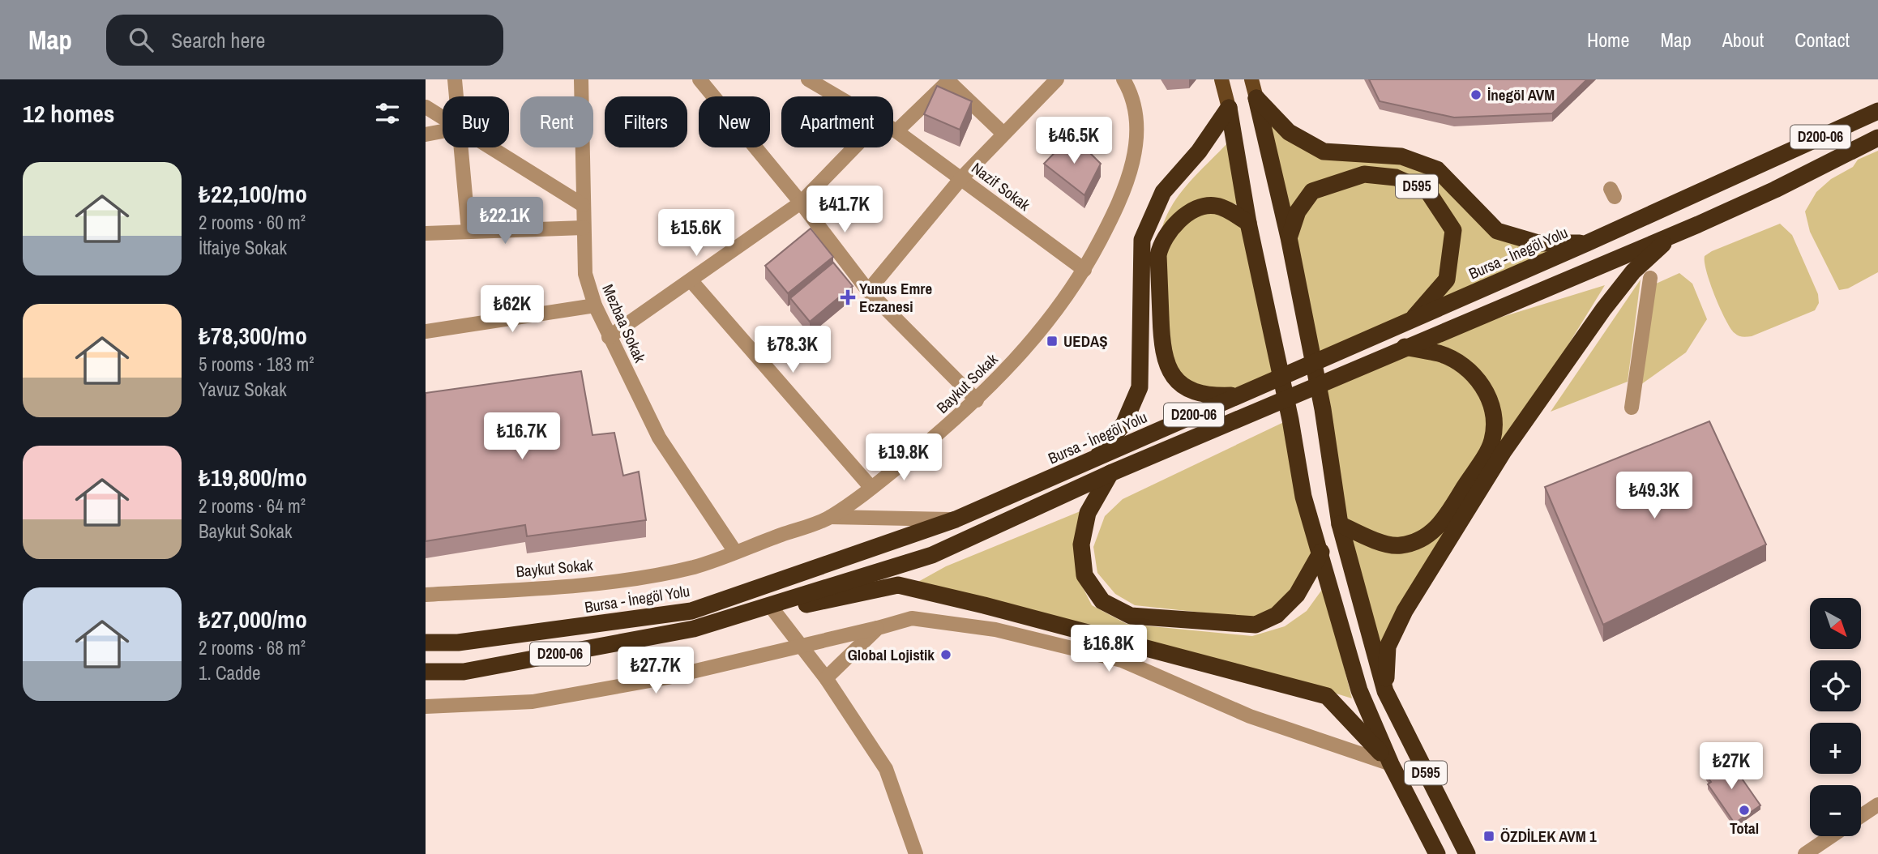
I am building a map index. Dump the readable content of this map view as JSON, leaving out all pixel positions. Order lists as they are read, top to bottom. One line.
{"streets":{"highway":["D200-06","D595","Bursa - İnegöl Yolu"],"street":["Nazif Sokak","Mezbaa Sokak","Baykut Sokak"]},"crossings":[["D200-06","D595"],["Nazif Sokak","Baykut Sokak"],["D595","Bursa - İnegöl Yolu"],["Mezbaa Sokak","Baykut Sokak"]],"places":{"other":["İnegöl AVM","Global Lojistik","Total"],"health":["Yunus Emre Eczanesi"],"transit":["UEDAŞ","ÖZDİLEK AVM 1"]},"north":"bottom right","page":{"header":"Map","search":"Search here","nav":["Home","Map","About","Contact"],"heading":"12 homes","chip":["Buy","Rent","Filters","New","Apartment"],"price":["₺46.5K","₺41.7K","₺22.1K","₺15.6K","₺62K","₺78.3K","₺16.7K","₺19.8K","₺49.3K","₺16.8K","₺27.7K","₺27K"],"list":[{"name":"₺22,100/mo","note":"2 rooms · 60 m² · İtfaiye Sokak"},{"name":"₺78,300/mo","note":"5 rooms · 183 m² · Yavuz Sokak"},{"name":"₺19,800/mo","note":"2 rooms · 64 m² · Baykut Sokak"},{"name":"₺27,000/mo","note":"2 rooms · 68 m² · 1. Cadde"}],"map_buttons":["+","−"]}}
